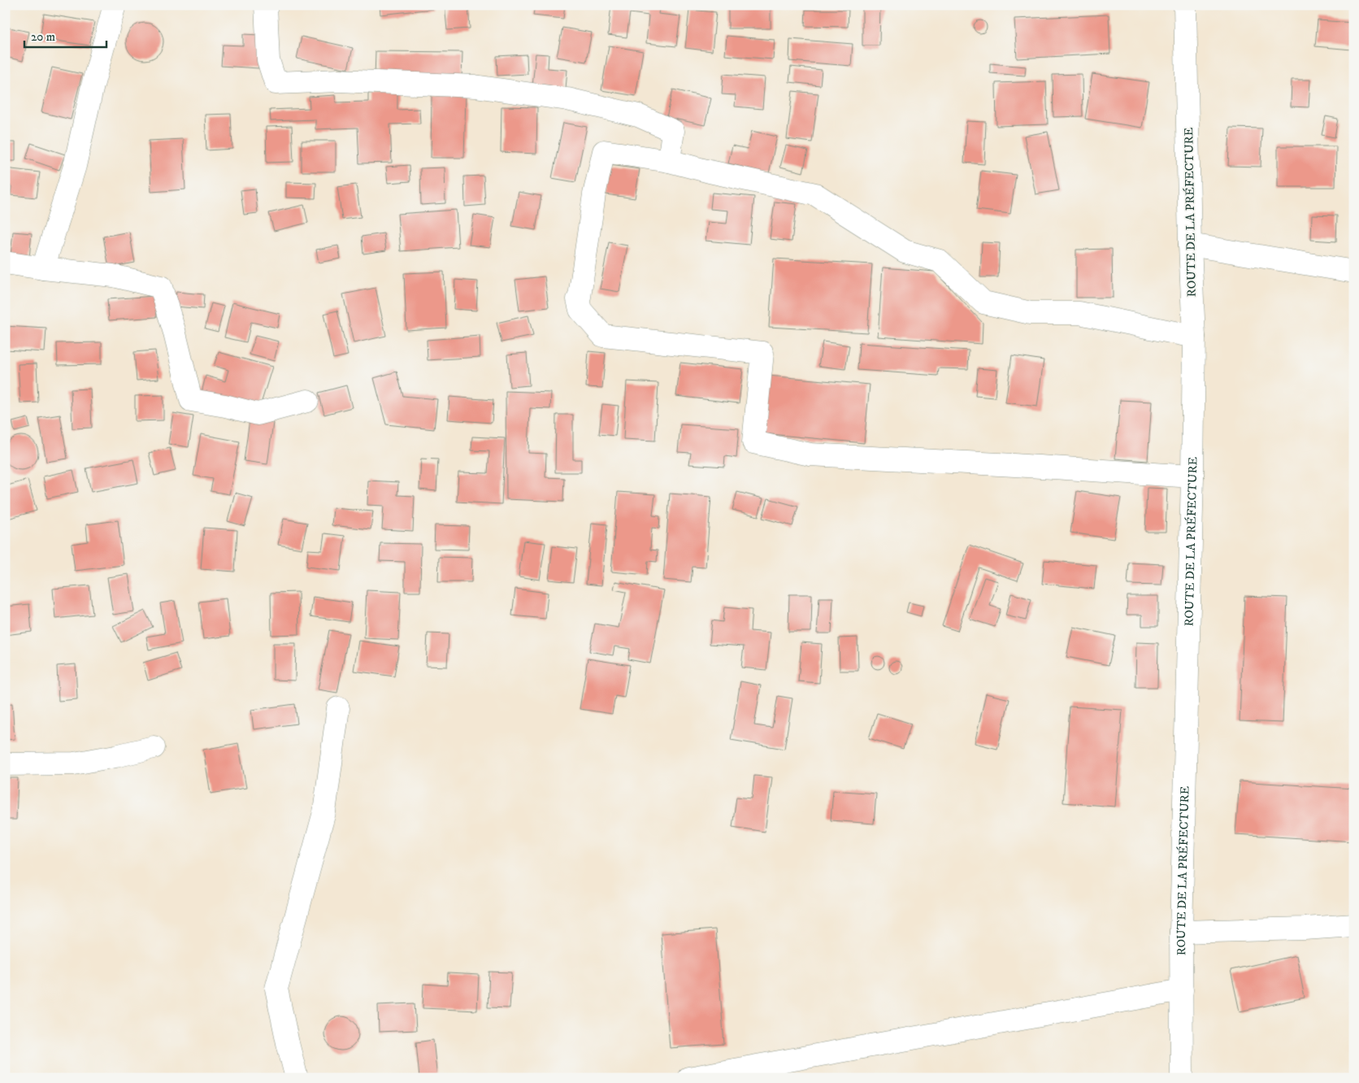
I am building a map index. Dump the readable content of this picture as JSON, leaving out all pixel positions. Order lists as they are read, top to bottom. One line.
{"streets":{"street":["ROUTE DE LA PRÉFECTURE"]},"scale_bar":"20 m"}
